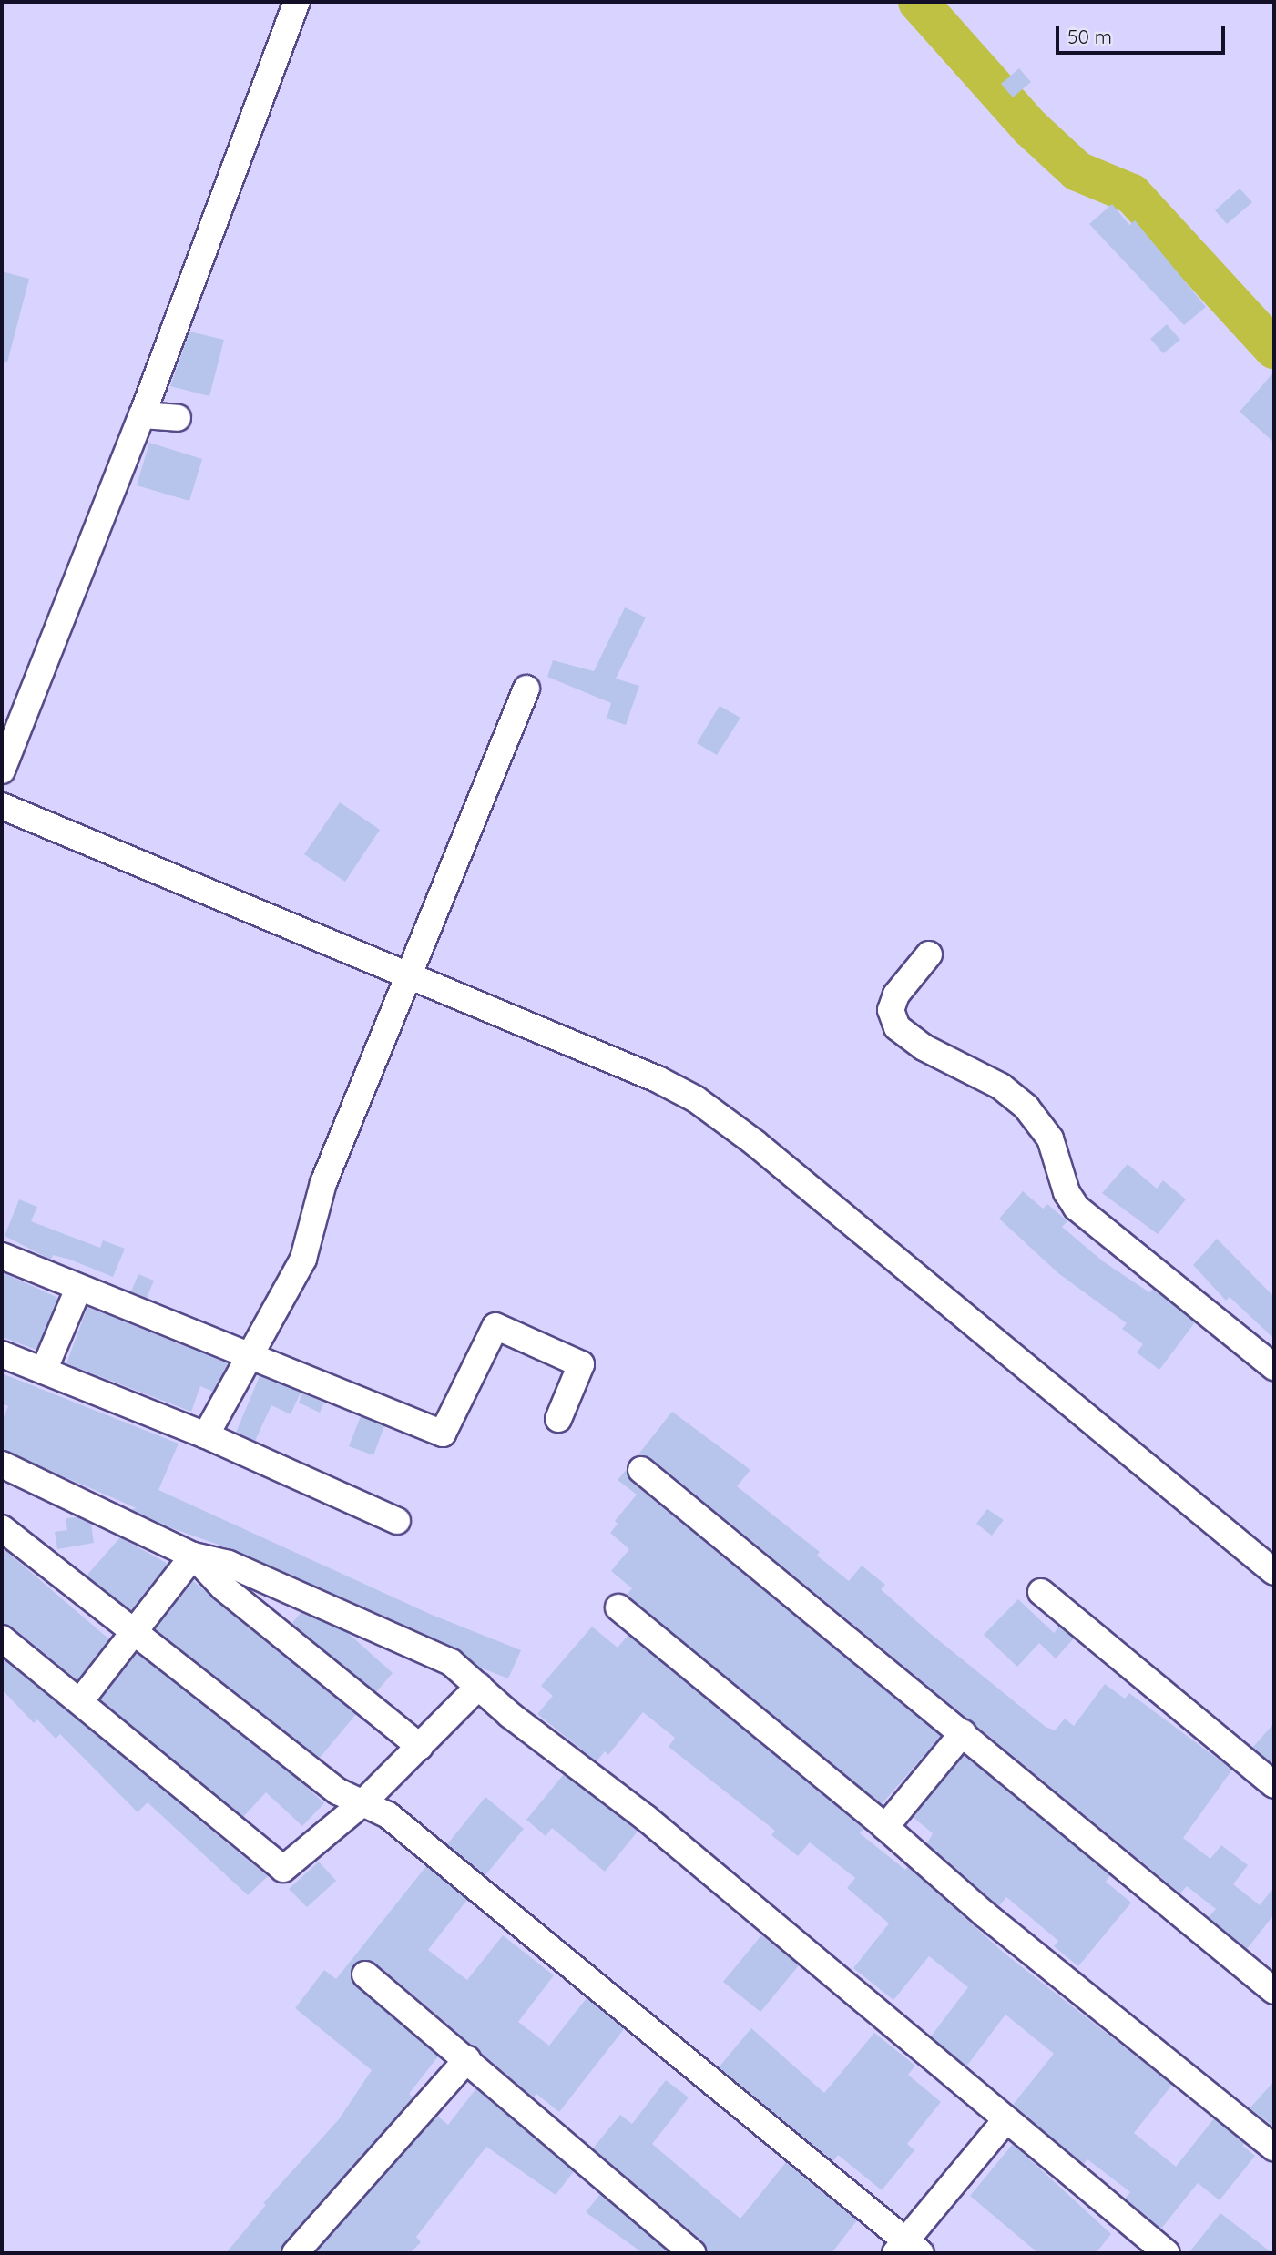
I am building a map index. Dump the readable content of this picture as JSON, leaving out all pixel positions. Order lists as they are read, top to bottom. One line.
{"scale_bar":"50 m"}
